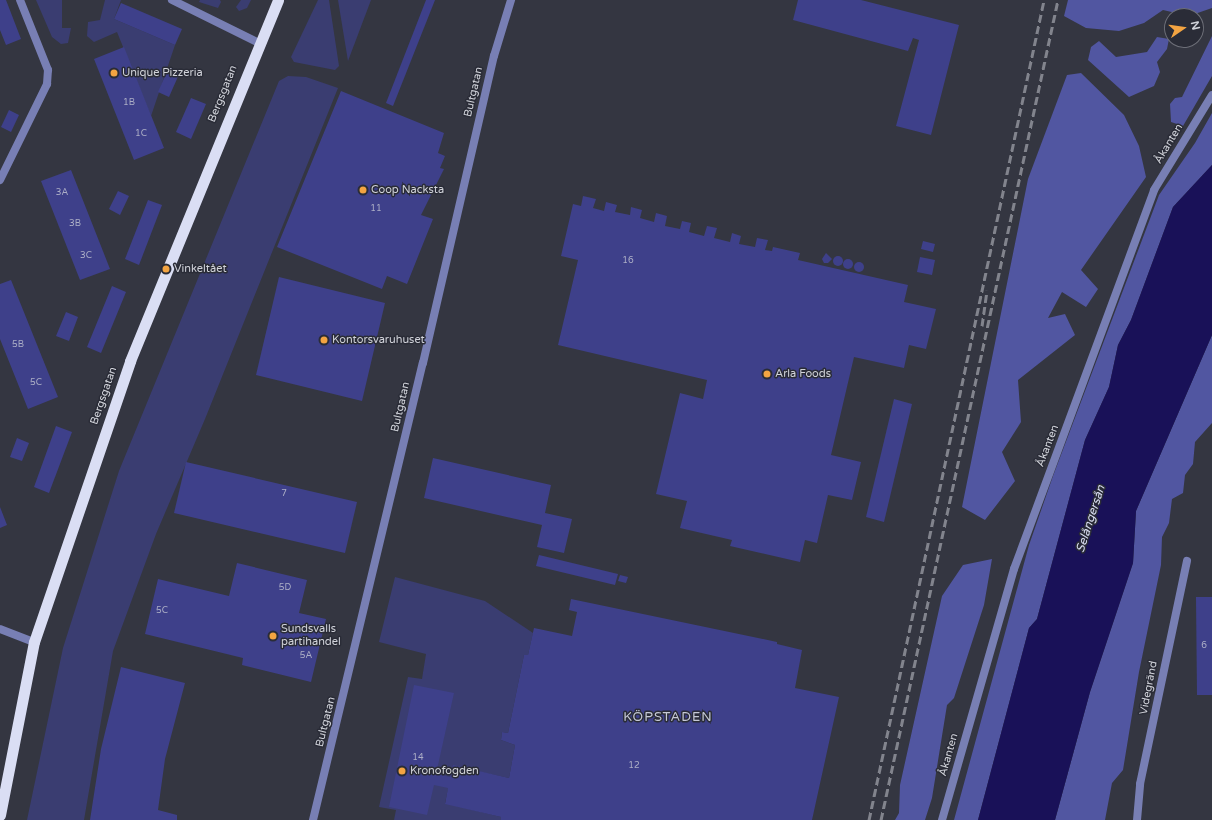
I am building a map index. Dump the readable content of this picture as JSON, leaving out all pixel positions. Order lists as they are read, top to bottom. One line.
{"streets":{"highway":["Bergsgatan"],"street":["Bultgatan","Åkanten","Videgränd"]},"districts":["KÖPSTADEN"],"water":["Selångersån"],"places":["Unique Pizzeria","Coop Nacksta","Vinkeltået","Kontorsvaruhuset","Arla Foods","Sundsvalls partihandel","Kronofogden"],"house_numbers":["1B","1C","3A","11","3B","3C","16","5B","5C","7","5D","5C","6","5A","14","12"],"north":"right"}
